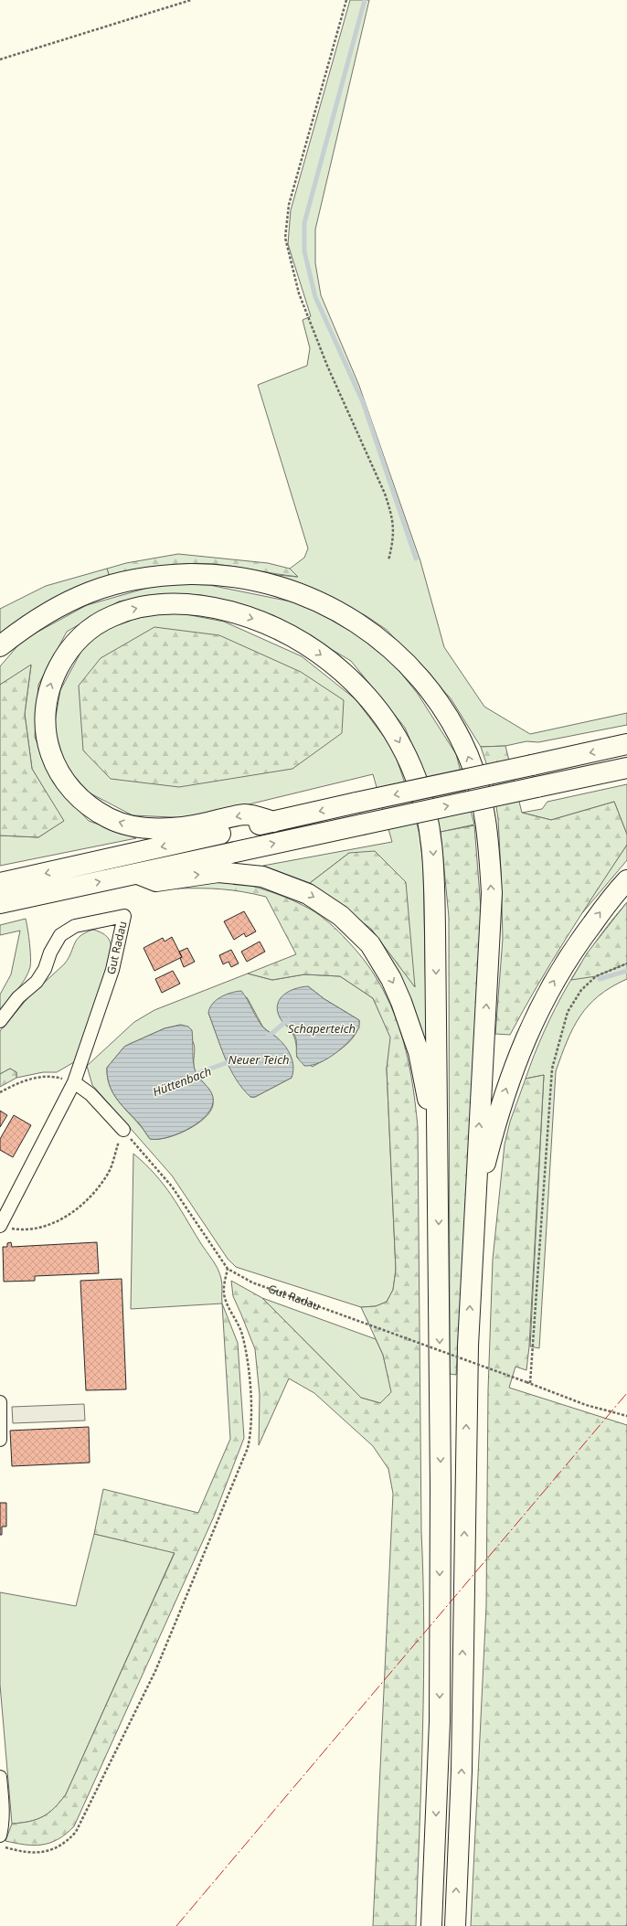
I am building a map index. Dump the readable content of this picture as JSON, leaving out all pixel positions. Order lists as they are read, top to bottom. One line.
{"streets":{"street":["Gut Radau"]},"water":["Schaperteich","Neuer Teich","Hüttenbach"]}
